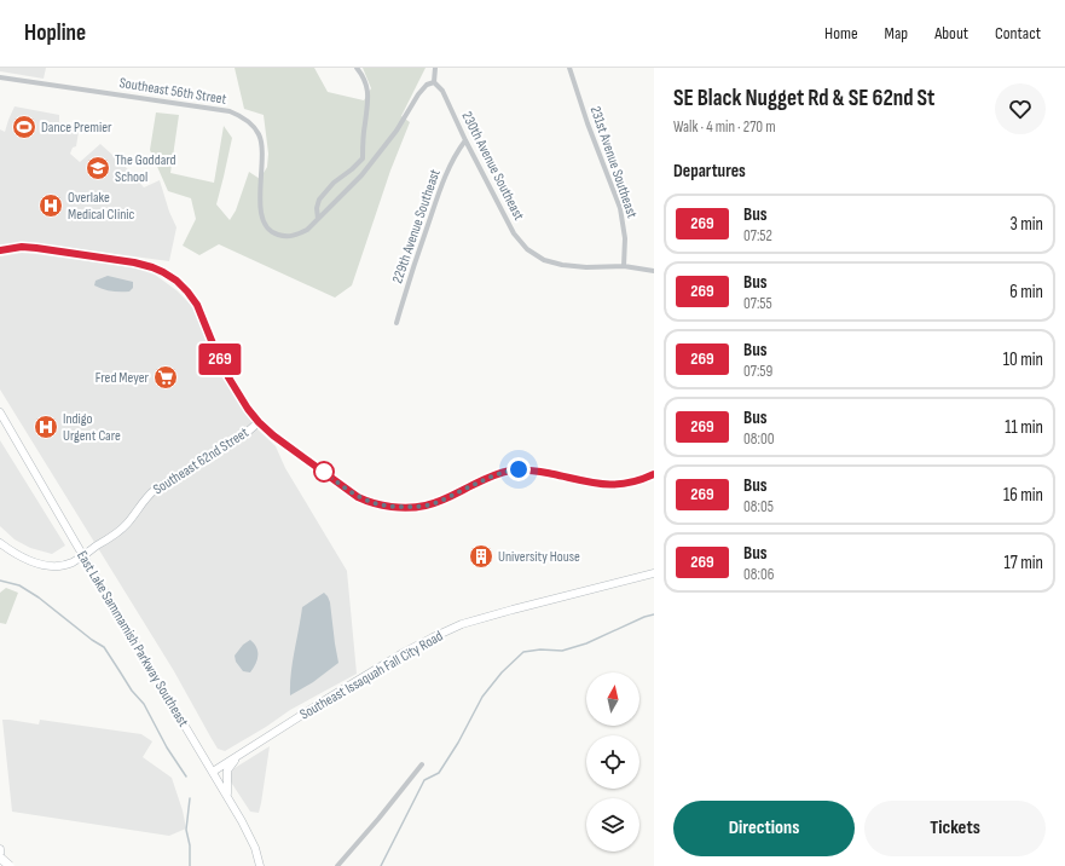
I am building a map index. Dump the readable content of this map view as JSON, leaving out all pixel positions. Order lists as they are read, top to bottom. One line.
{"streets":{"main road":["Southeast 62nd Street","East Lake Sammamish Parkway Southeast","Southeast Issaquah Fall City Road"],"street":["Southeast 56th Street","231st Avenue Southeast","230th Avenue Southeast","229th Avenue Southeast"]},"crossings":[["Southeast 56th Street","230th Avenue Southeast"],["231st Avenue Southeast","230th Avenue Southeast"],["230th Avenue Southeast","229th Avenue Southeast"],["Southeast 62nd Street","East Lake Sammamish Parkway Southeast"],["East Lake Sammamish Parkway Southeast","Southeast Issaquah Fall City Road"]],"places":{"sports":["Dance Premier"],"school or university":["The Goddard School"],"hospital":["Overlake Medical Clinic","Indigo Urgent Care"],"supermarket":["Fred Meyer"],"building":["University House"]},"lines":["bus line 269"],"north":"top","page":{"header":"Hopline","nav":["Home","Map","About","Contact"],"on_map":"269","heading":[["SE Black Nugget Rd & SE 62nd St","Walk · 4 min · 270 m"],"Departures"],"list":[{"mark":"269","name":"Bus","note":"07:52","value":"3 min"},{"mark":"269","name":"Bus","note":"07:55","value":"6 min"},{"mark":"269","name":"Bus","note":"07:59","value":"10 min"},{"mark":"269","name":"Bus","note":"08:00","value":"11 min"},{"mark":"269","name":"Bus","note":"08:05","value":"16 min"},{"mark":"269","name":"Bus","note":"08:06","value":"17 min"}],"buttons":["Directions","Tickets"]}}
